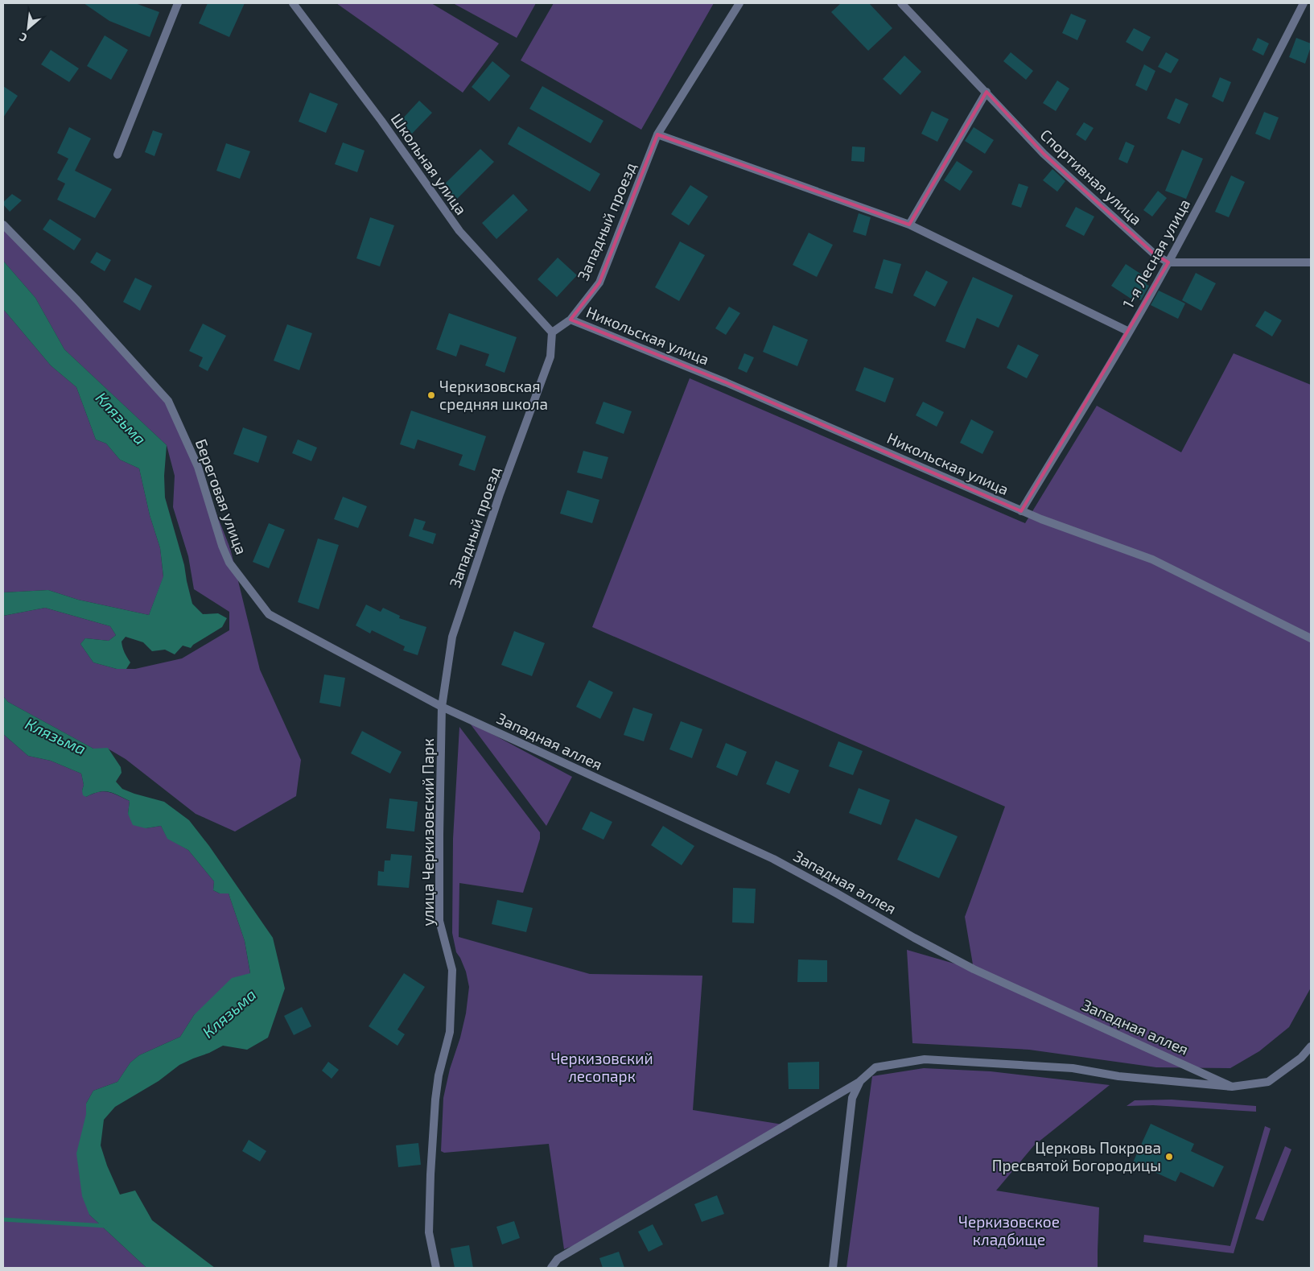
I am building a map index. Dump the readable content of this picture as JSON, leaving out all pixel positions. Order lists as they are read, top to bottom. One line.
{"streets":{"street":["Школьная улица","Спортивная улица","Западный проезд","1-я Лесная улица","Никольская улица","Береговая улица","Западная аллея","улица Черкизовский Парк"]},"crossings":[["Школьная улица","Западный проезд"],["Спортивная улица","1-я Лесная улица"],["Западный проезд","Никольская улица"],["Западный проезд","Береговая улица"],["Западный проезд","Западная аллея"],["Западный проезд","улица Черкизовский Парк"],["1-я Лесная улица","Никольская улица"],["Береговая улица","Западная аллея"],["Береговая улица","улица Черкизовский Парк"],["Западная аллея","улица Черкизовский Парк"]],"water":["Клязьма"],"parks":["Черкизовский лесопарк","Черкизовское кладбище"],"places":["Черкизовская средняя школа","Церковь Покрова Пресвятой Богородицы"],"north":"bottom left"}
